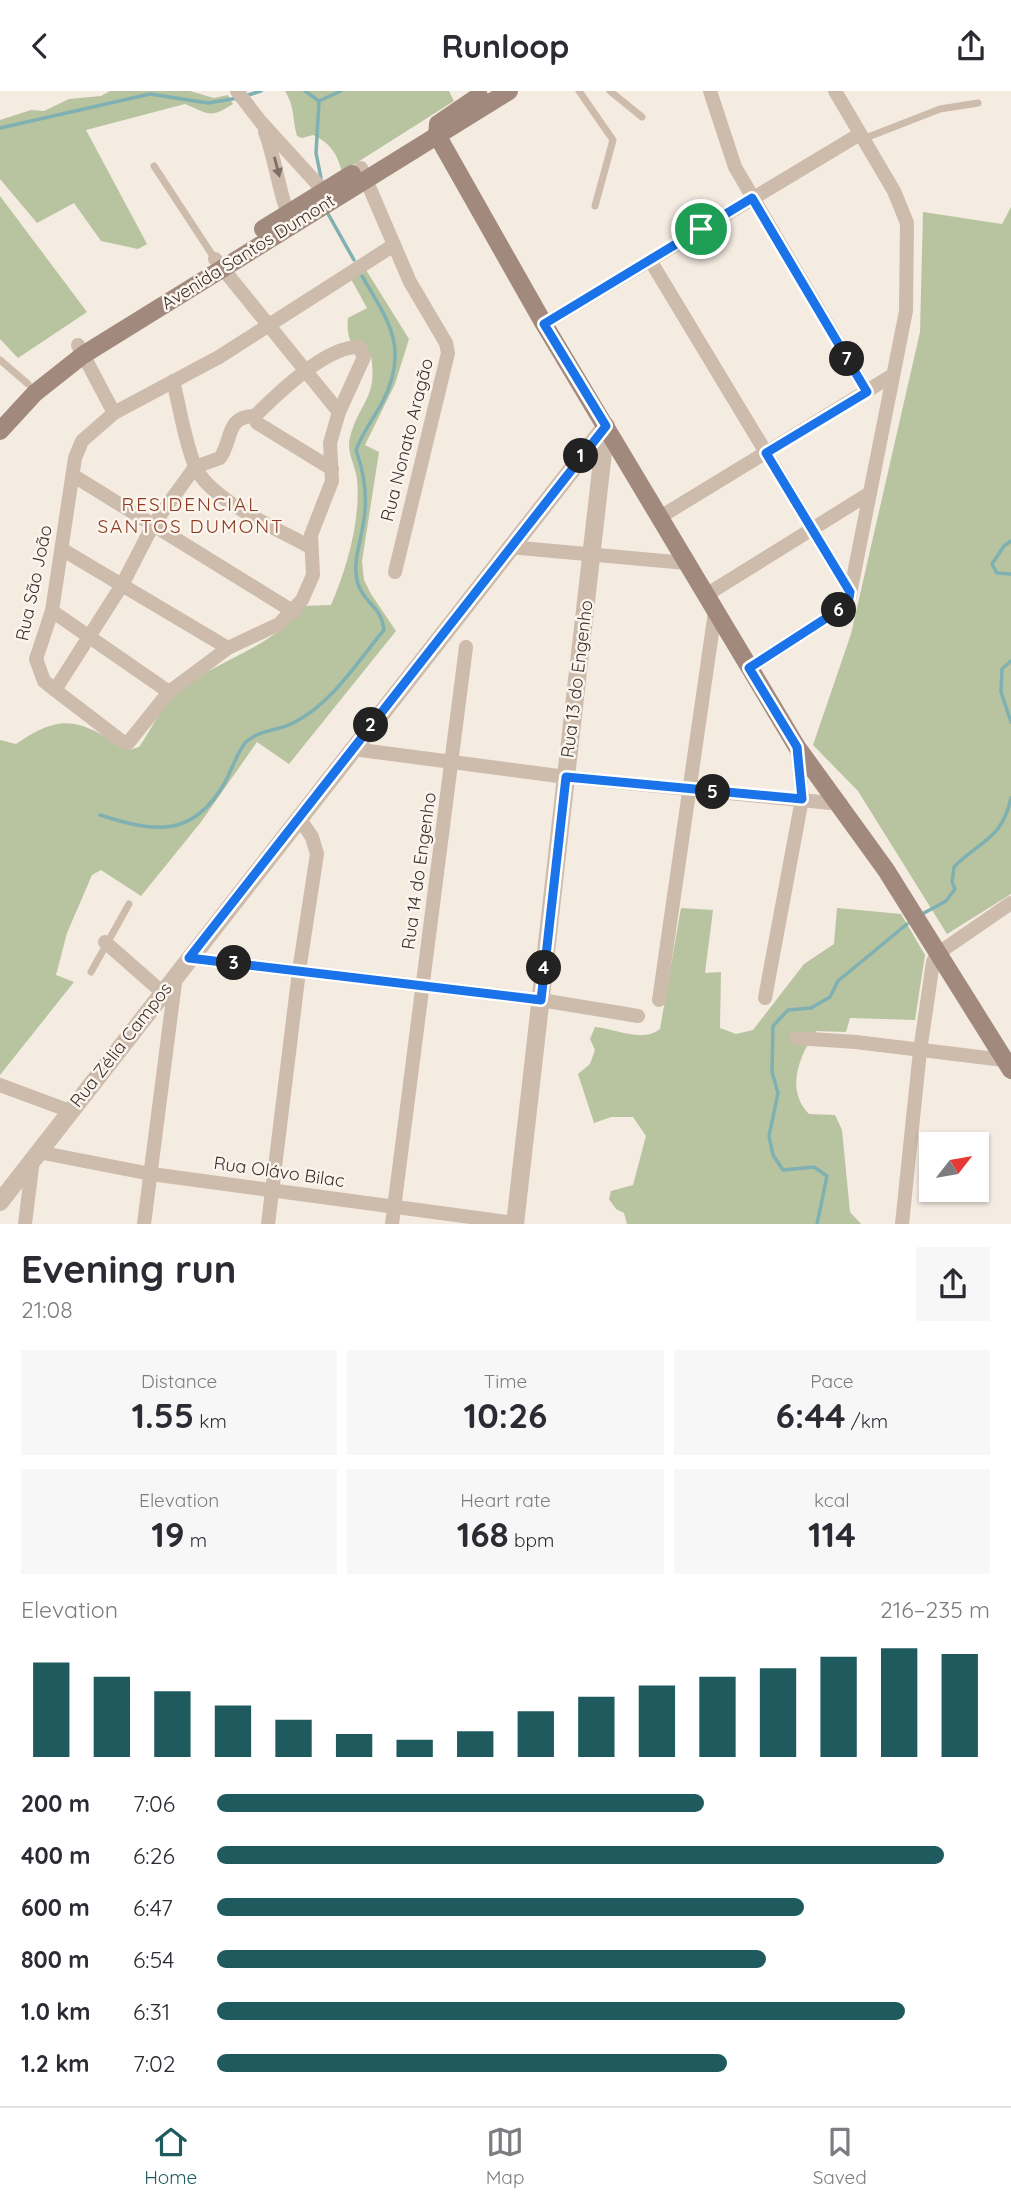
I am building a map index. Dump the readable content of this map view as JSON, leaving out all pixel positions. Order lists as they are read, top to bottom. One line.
{"streets":{"main road":["Avenida Santos Dumont"],"street":["Rua Nonato Aragão","Rua São João","Rua 13 do Engenho","Rua 14 do Engenho","Rua Zélia Campos","Rua Olávo Bilac"]},"crossings":[["Avenida Santos Dumont","Rua Nonato Aragão"],["Rua Nonato Aragão","Rua São João"],["Rua 13 do Engenho","Rua Zélia Campos"],["Rua 13 do Engenho","Rua Olávo Bilac"],["Rua 14 do Engenho","Rua Olávo Bilac"],["Rua Zélia Campos","Rua Olávo Bilac"]],"districts":["RESIDENCIAL SANTOS DUMONT"],"north":"top right","page":{"header":"Runloop","pins":["7","1","6","2","5","3","4"],"heading":["Evening run","21:08"],"stats":[["Distance","1.55 km"],["Time","10:26"],["Pace","6:44 /km"],["Elevation","19 m"],["Heart rate","168 bpm"],["kcal","114"]],"chart":["Elevation","216–235 m"],"list":[{"name":"200 m","note":"7:06"},{"name":"400 m","note":"6:26"},{"name":"600 m","note":"6:47"},{"name":"800 m","note":"6:54"},{"name":"1.0 km","note":"6:31"},{"name":"1.2 km","note":"7:02"}],"tabs":["Home","Map","Saved"]}}
